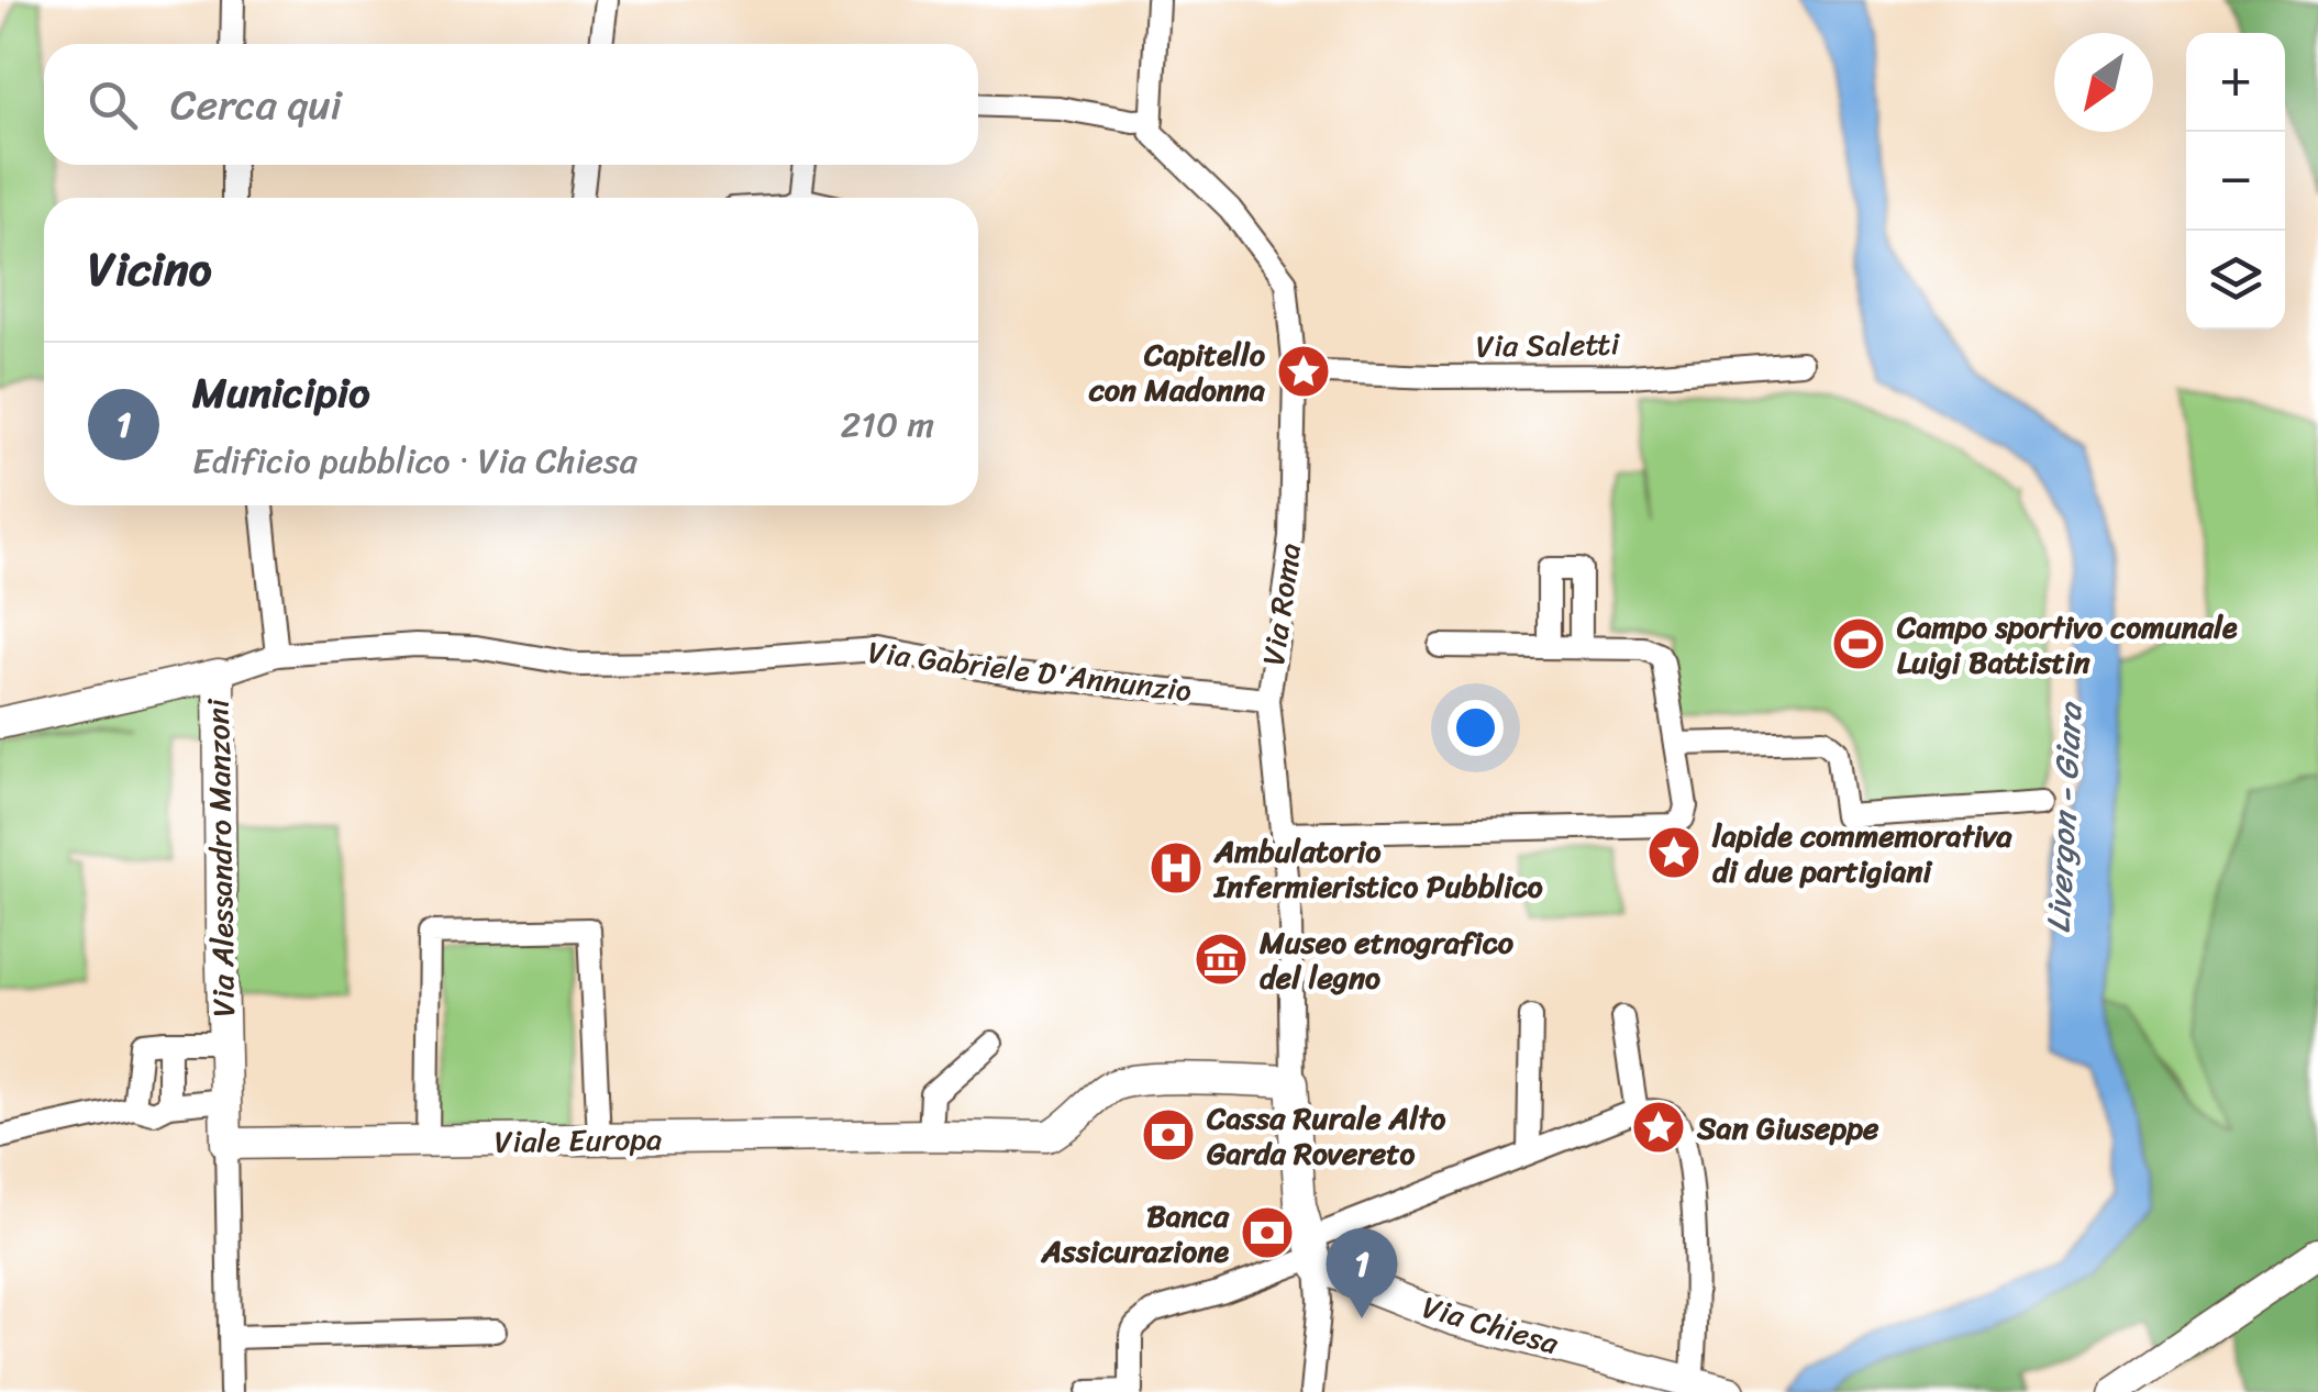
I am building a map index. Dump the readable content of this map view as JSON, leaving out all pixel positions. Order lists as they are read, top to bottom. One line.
{"streets":{"main road":["Via Roma","Via Gabriele D'Annunzio","Via Alessandro Manzoni","Viale Europa","Via Chiesa"],"street":["Via Saletti"]},"crossings":[["Via Saletti","Via Roma"],["Via Roma","Via Gabriele D'Annunzio"],["Via Roma","Viale Europa"],["Via Roma","Via Chiesa"],["Via Gabriele D'Annunzio","Via Alessandro Manzoni"],["Via Alessandro Manzoni","Viale Europa"]],"water":["Livergon - Giara"],"places":{"place":["Capitello con Madonna","lapide commemorativa di due partigiani","San Giuseppe"],"sports":["Campo sportivo comunale Luigi Battistin"],"hospital":["Ambulatorio Infermieristico Pubblico"],"museum":["Museo etnografico del legno"],"bank":["Cassa Rurale Alto Garda Rovereto","Banca Assicurazione"]},"north":"bottom left","page":{"map_buttons":["+","−"],"search":"Cerca qui","heading":"Vicino","list":[{"mark":"1","name":"Municipio","note":"Edificio pubblico · Via Chiesa","value":"210 m"}],"pins":"1"}}
